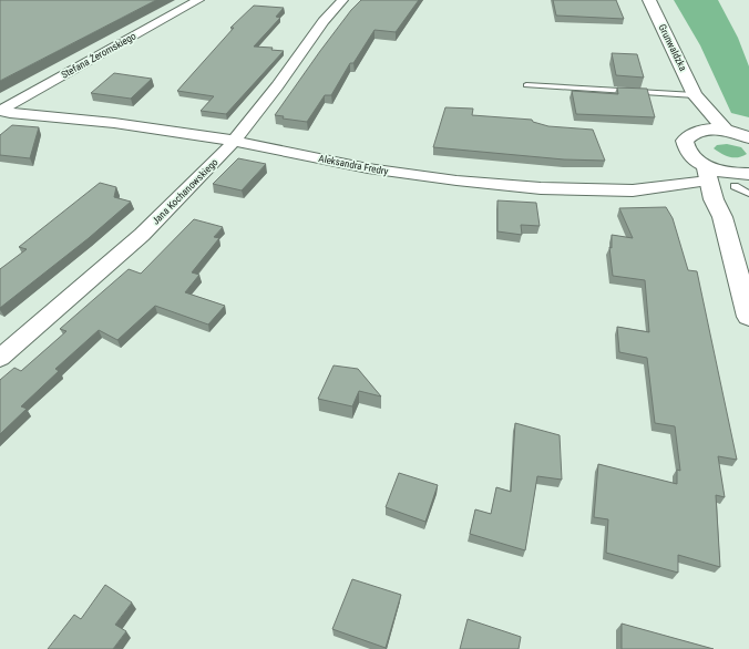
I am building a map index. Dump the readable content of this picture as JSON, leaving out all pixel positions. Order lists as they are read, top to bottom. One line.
{"streets":{"main road":["Grunwaldzka"],"street":["Stefana Żeromskiego","Aleksandra Fredry","Jana Kochanowskiego"]},"crossings":[["Stefana Żeromskiego","Aleksandra Fredry"],["Aleksandra Fredry","Jana Kochanowskiego"]]}
